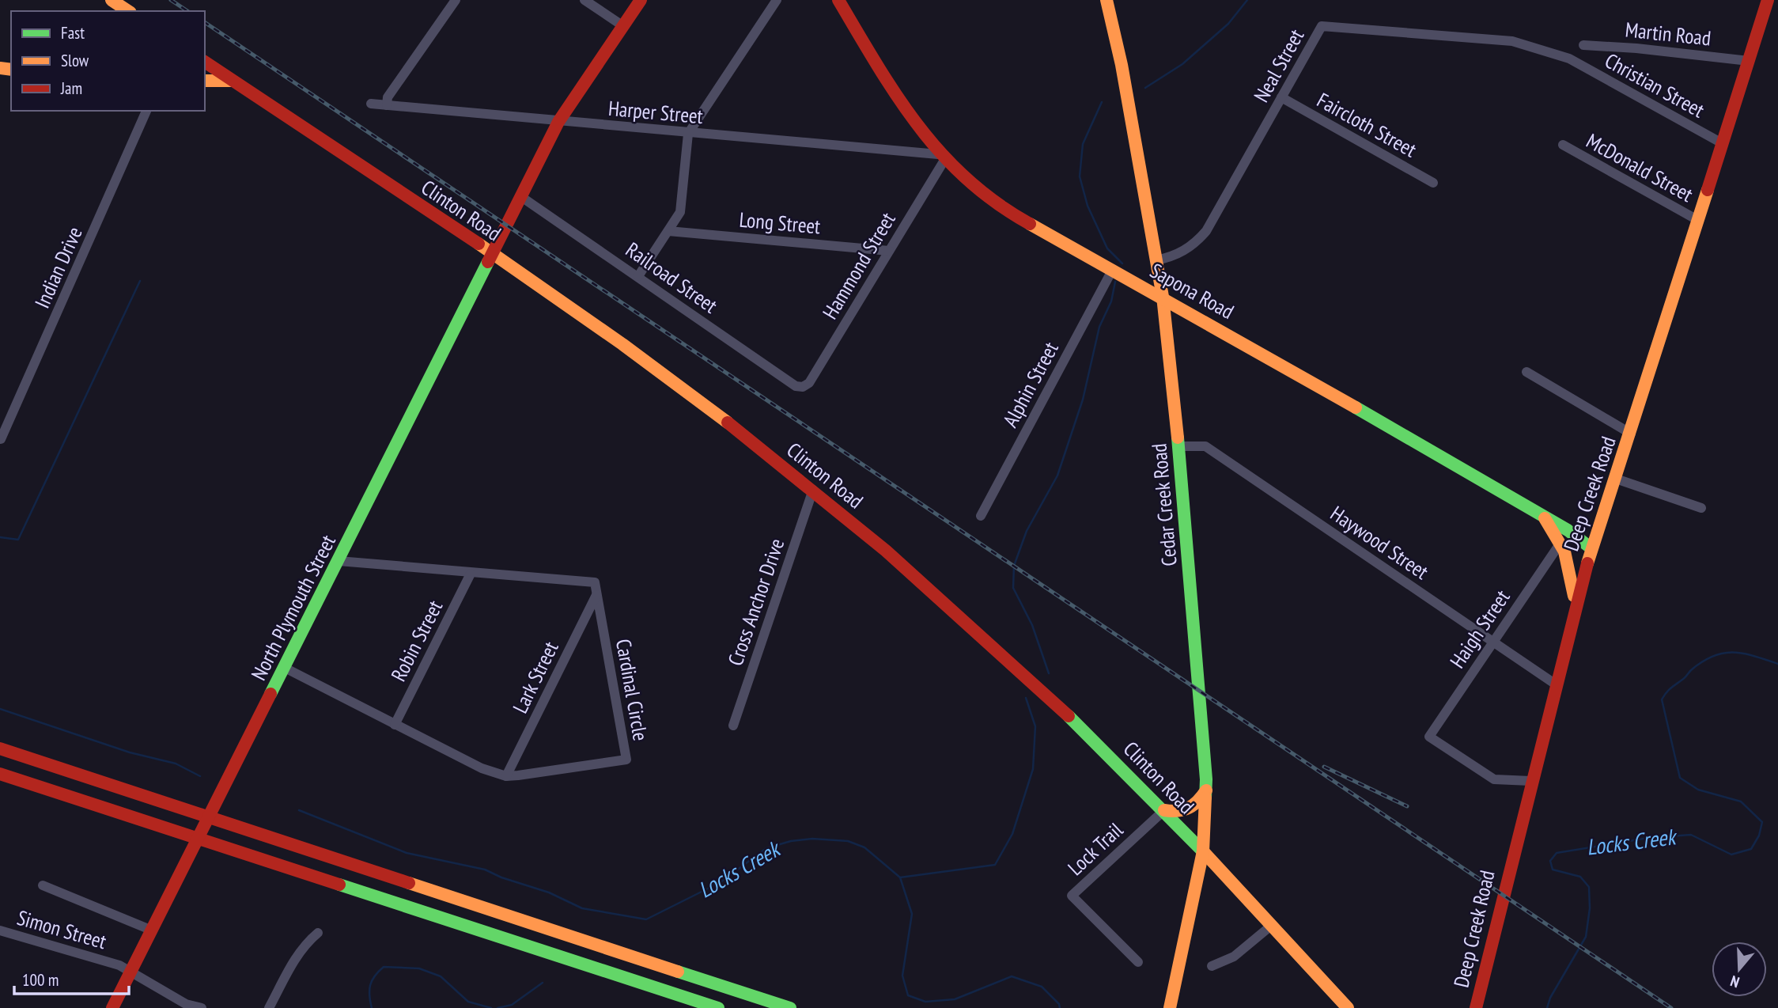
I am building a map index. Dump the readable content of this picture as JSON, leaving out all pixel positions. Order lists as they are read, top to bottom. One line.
{"streets":{"main road":["Clinton Road","Sapona Road","Deep Creek Road","Cedar Creek Road","North Plymouth Street"],"street":["Martin Road","Neal Street","Christian Street","Harper Street","Faircloth Street","McDonald Street","Long Street","Hammond Street","Indian Drive","Railroad Street","Alphin Street","Haywood Street","Cross Anchor Drive","Haigh Street","Robin Street","Lark Street","Cardinal Circle","Lock Trail","Simon Street"]},"crossings":[["Martin Road","Deep Creek Road"],["Neal Street","Christian Street"],["Neal Street","Faircloth Street"],["Neal Street","Cedar Creek Road"],["Christian Street","Deep Creek Road"],["Harper Street","Hammond Street"],["Harper Street","Sapona Road"],["Harper Street","North Plymouth Street"],["McDonald Street","Deep Creek Road"],["Clinton Road","Cedar Creek Road"],["Clinton Road","Cross Anchor Drive"],["Clinton Road","North Plymouth Street"],["Clinton Road","Lock Trail"],["Long Street","Hammond Street"],["Hammond Street","Railroad Street"],["Hammond Street","Sapona Road"],["Railroad Street","North Plymouth Street"],["Sapona Road","Alphin Street"],["Sapona Road","Deep Creek Road"],["Sapona Road","Cedar Creek Road"],["Deep Creek Road","Haywood Street"],["Deep Creek Road","Haigh Street"],["Cedar Creek Road","Haywood Street"],["Haywood Street","Haigh Street"],["North Plymouth Street","Cardinal Circle"],["North Plymouth Street","Simon Street"],["Robin Street","Cardinal Circle"],["Lark Street","Cardinal Circle"]],"water":["Locks Creek"],"legend":["Fast","Slow","Jam"],"scale_bar":"100 m","north":"bottom"}
